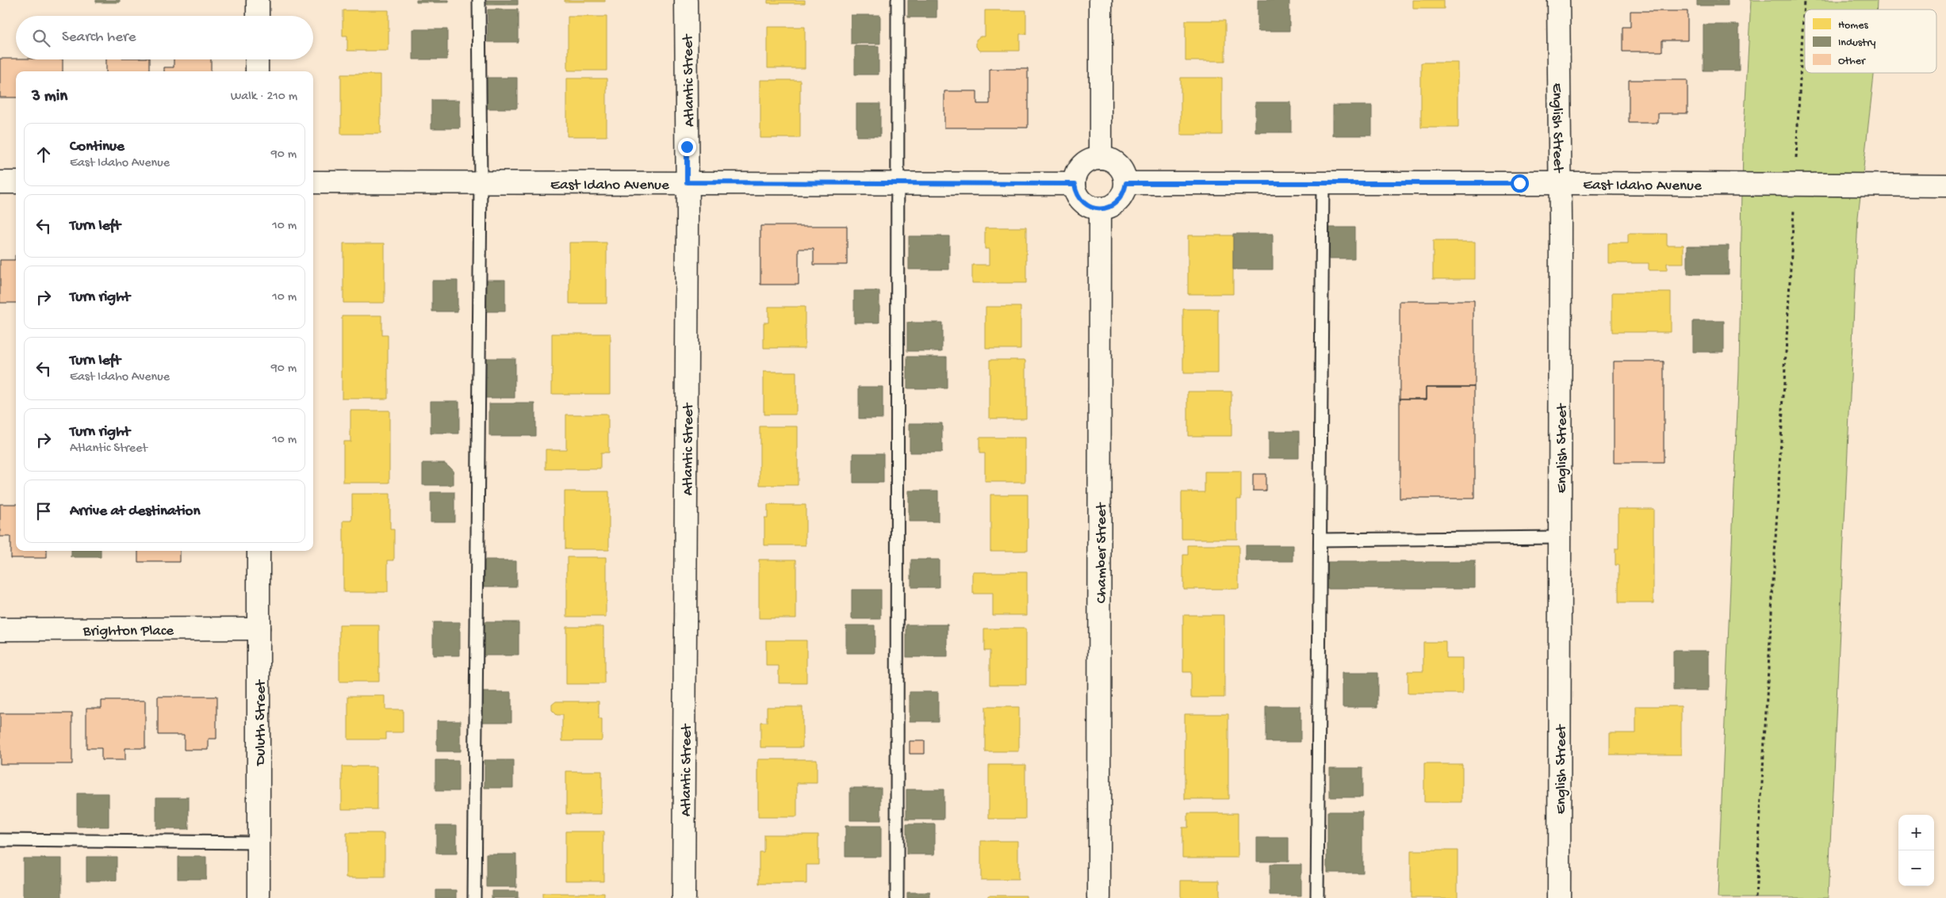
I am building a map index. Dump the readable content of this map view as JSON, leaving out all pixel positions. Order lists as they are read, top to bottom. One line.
{"streets":{"street":["Atlantic Street","English Street","East Idaho Avenue","Chamber Street","Brighton Place","Duluth Street"]},"crossings":[["Atlantic Street","East Idaho Avenue"],["English Street","East Idaho Avenue"],["East Idaho Avenue","Chamber Street"],["Brighton Place","Duluth Street"]],"legend":["Homes","Industry","Other"],"page":{"search":"Search here","heading":["3 min","Walk · 210 m"],"list":[["Continue","East Idaho Avenue","90 m"],["Turn left","10 m"],["Turn right","10 m"],["Turn left","East Idaho Avenue","90 m"],["Turn right","Atlantic Street","10 m"],"Arrive at destination"],"map_buttons":["+","−"]}}
